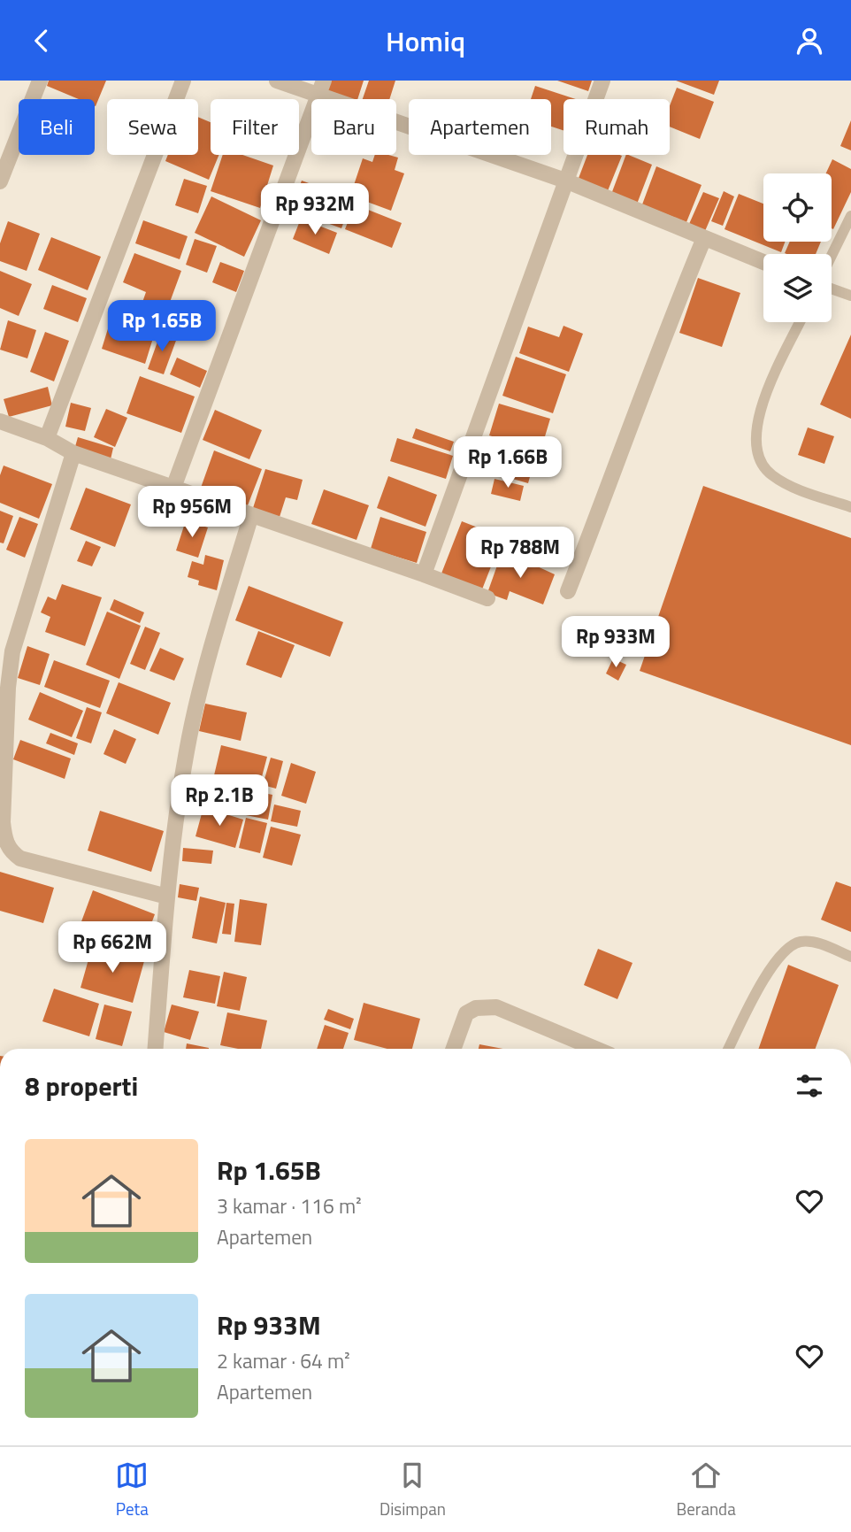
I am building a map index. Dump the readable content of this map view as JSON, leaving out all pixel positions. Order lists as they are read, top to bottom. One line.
{"page":{"header":"Homiq","chip":["Beli","Sewa","Filter","Baru","Apartemen","Rumah"],"price":["Rp 932M","Rp 1.65B","Rp 1.66B","Rp 956M","Rp 788M","Rp 933M","Rp 2.1B","Rp 662M"],"heading":"8 properti","list":[{"name":"Rp 1.65B","note":"3 kamar · 116 m² · Apartemen"},{"name":"Rp 933M","note":"2 kamar · 64 m² · Apartemen"}],"tabs":["Peta","Disimpan","Beranda"]}}
